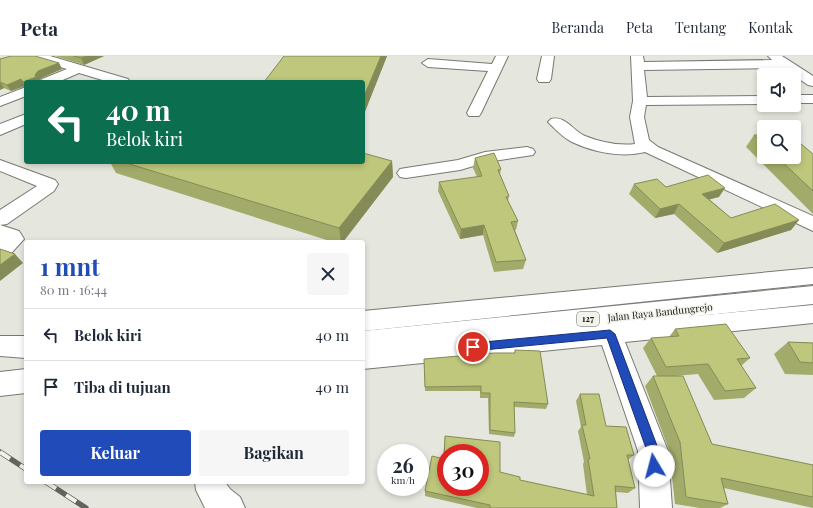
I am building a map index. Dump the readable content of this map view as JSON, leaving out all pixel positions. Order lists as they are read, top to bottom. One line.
{"streets":{"street":["Jalan Raya Bandungrejo","127"]},"page":{"header":"Peta","nav":["Beranda","Peta","Tentang","Kontak"],"turn":["40 m","Belok kiri"],"heading":["1 mnt","80 m · 16:44"],"list":[{"name":"Belok kiri","value":"40 m"},{"name":"Tiba di tujuan","value":"40 m"}],"buttons":["Keluar","Bagikan"],"speed":"26 km/h","limit":"30"}}
